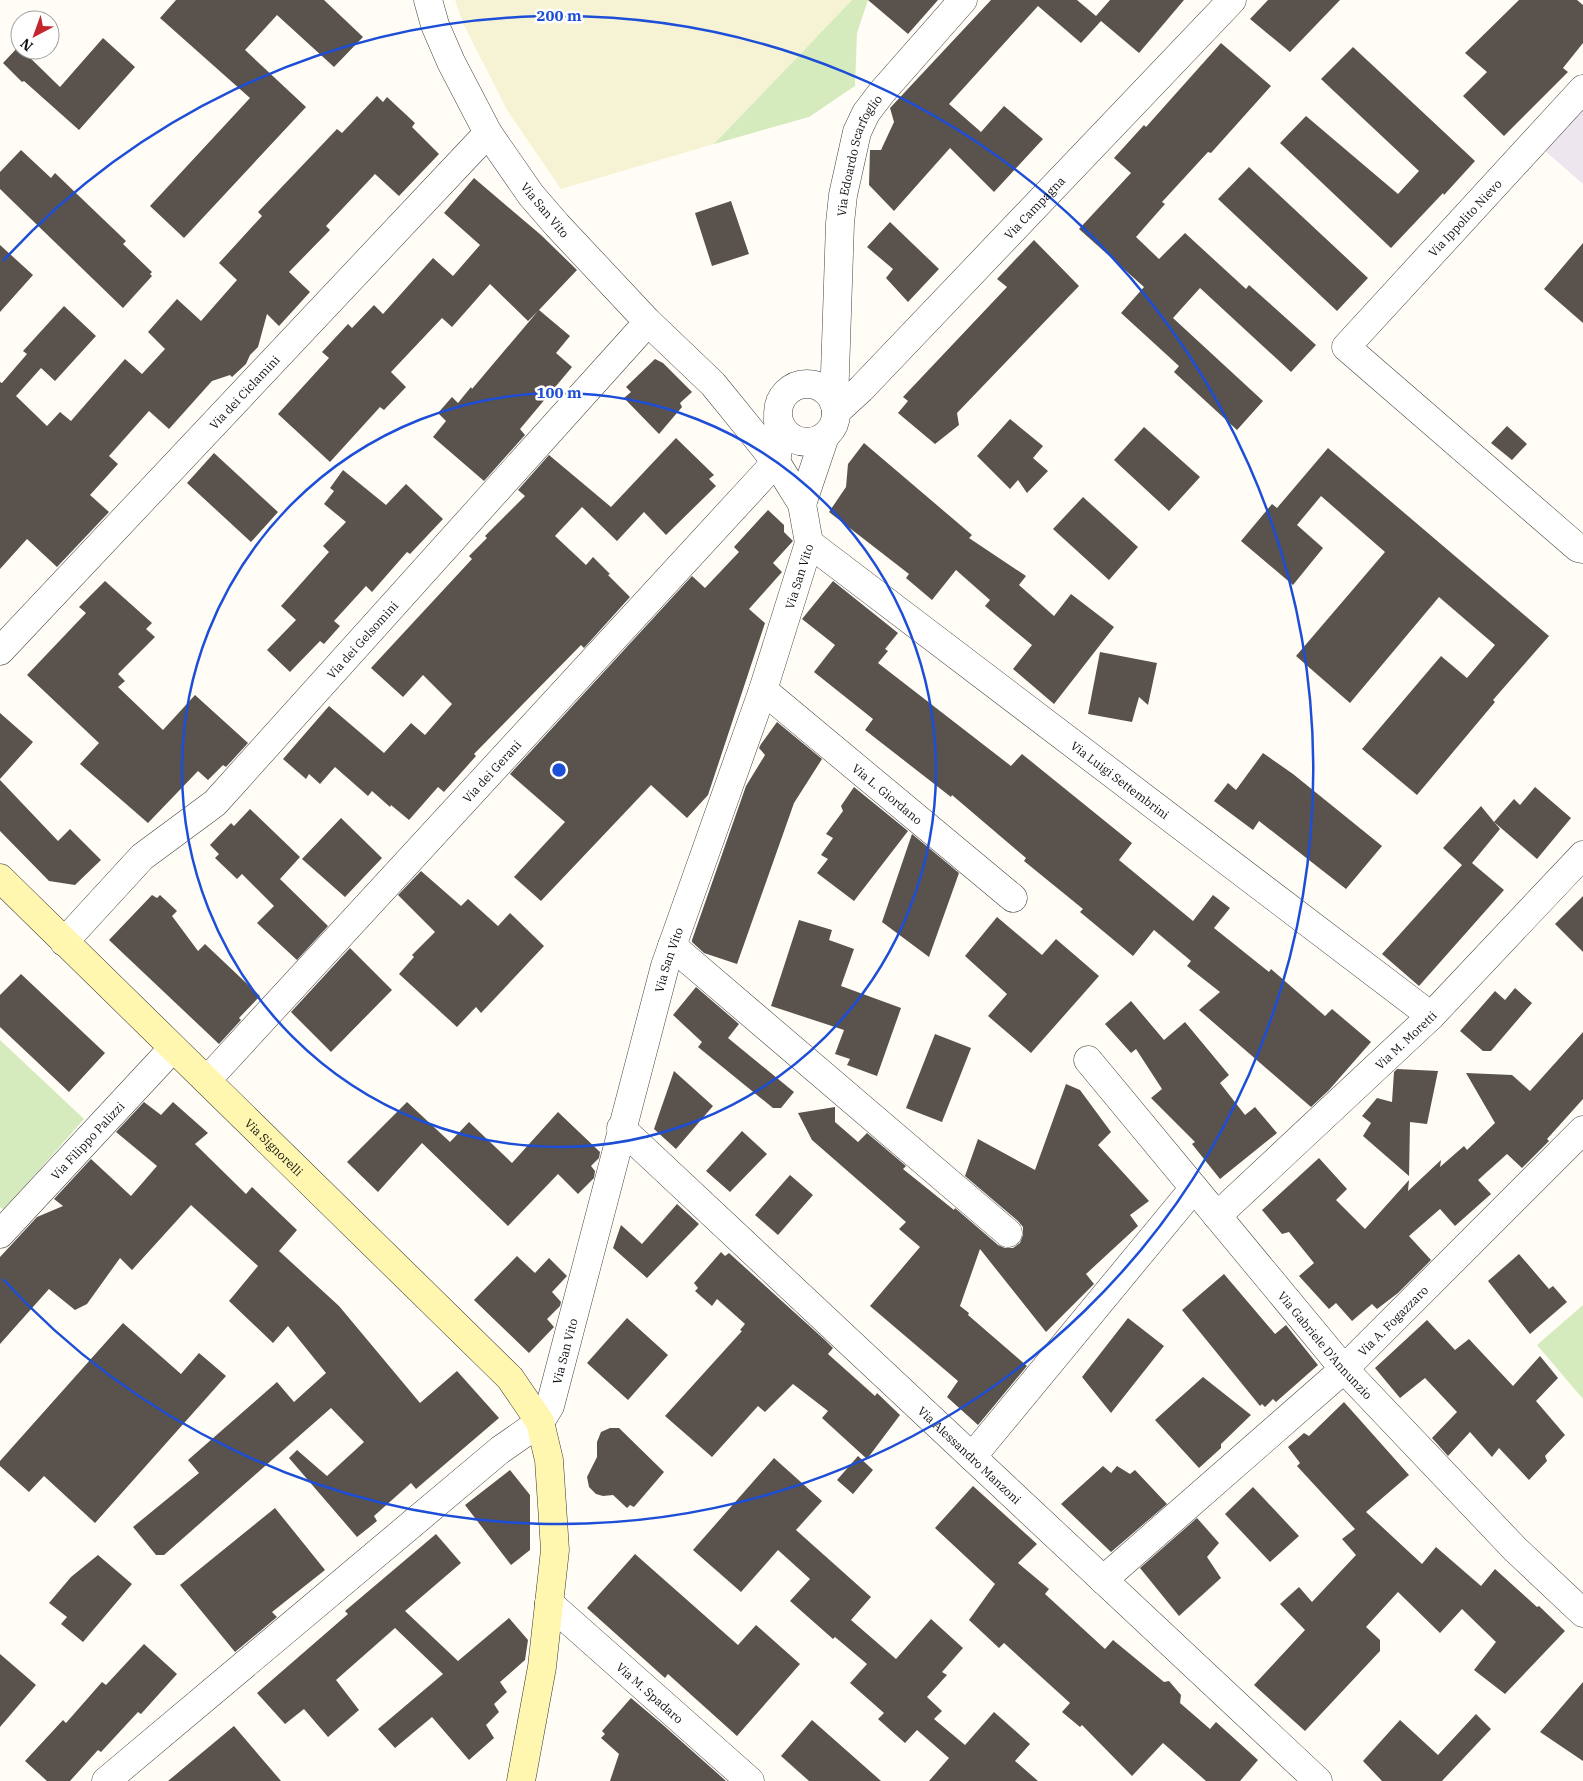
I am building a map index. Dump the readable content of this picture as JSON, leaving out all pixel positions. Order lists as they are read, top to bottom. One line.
{"streets":{"street":["Via Edoardo Scarfoglio","Via Campagna","Via San Vito","Via Ippolito Nievo","Via dei Ciclamini","Via dei Gelsomini","Via dei Gerani","Via Luigi Settembrini","Via L. Giordano","Via M. Moretti","Via Filippo Palizzi","Via Signorelli","Via A. Fogazzaro","Via Gabriele D'Annunzio","Via Alessandro Manzoni","Via M. Spadaro"]},"crossings":[["Via Edoardo Scarfoglio","Via Campagna"],["Via Edoardo Scarfoglio","Via San Vito"],["Via Campagna","Via San Vito"],["Via San Vito","Via dei Ciclamini"],["Via San Vito","Via dei Gelsomini"],["Via San Vito","Via dei Gerani"],["Via San Vito","Via Luigi Settembrini"],["Via San Vito","Via L. Giordano"],["Via San Vito","Via Signorelli"],["Via San Vito","Via Alessandro Manzoni"],["Via dei Gelsomini","Via Signorelli"],["Via dei Gerani","Via Signorelli"],["Via Luigi Settembrini","Via M. Moretti"],["Via M. Moretti","Via Gabriele D'Annunzio"],["Via Filippo Palizzi","Via Signorelli"],["Via A. Fogazzaro","Via Gabriele D'Annunzio"],["Via A. Fogazzaro","Via Alessandro Manzoni"]],"north":"bottom left","rings":["200 m","100 m"]}
